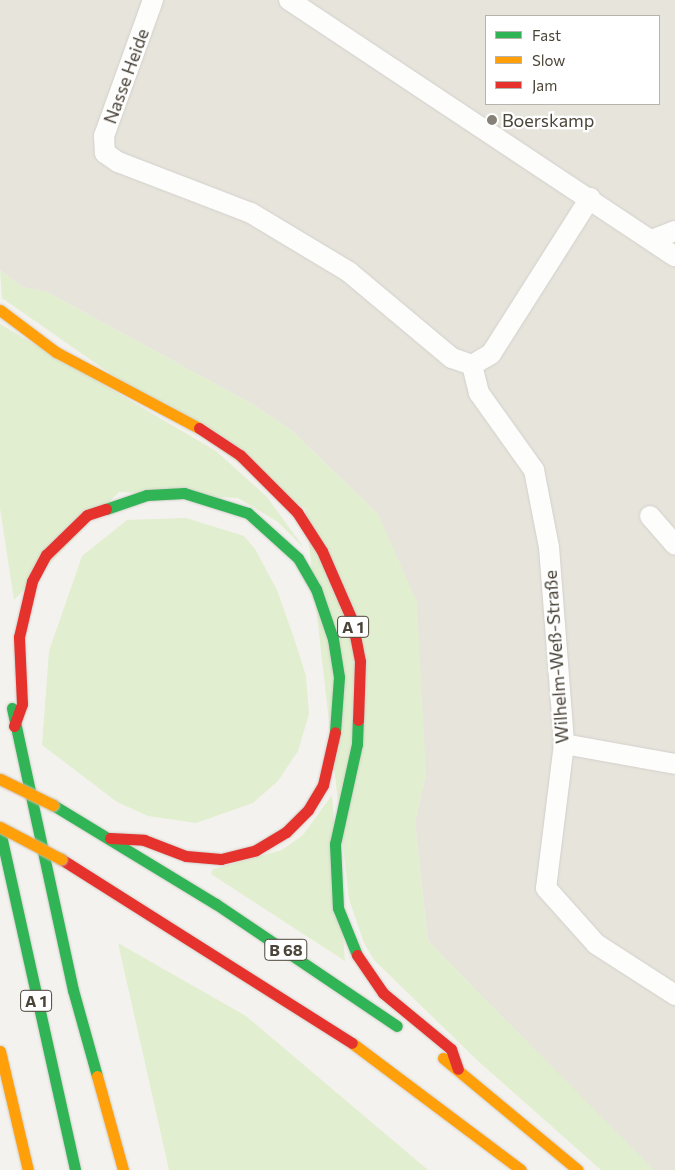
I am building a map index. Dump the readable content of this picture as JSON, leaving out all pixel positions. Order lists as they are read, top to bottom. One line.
{"streets":{"highway":["A 1","B 68"],"street":["Nasse Heide","Wilhelm-Weß-Straße"]},"crossings":[["Nasse Heide","Wilhelm-Weß-Straße"],["A 1","B 68"]],"places":["Boerskamp"],"legend":["Fast","Slow","Jam"]}
